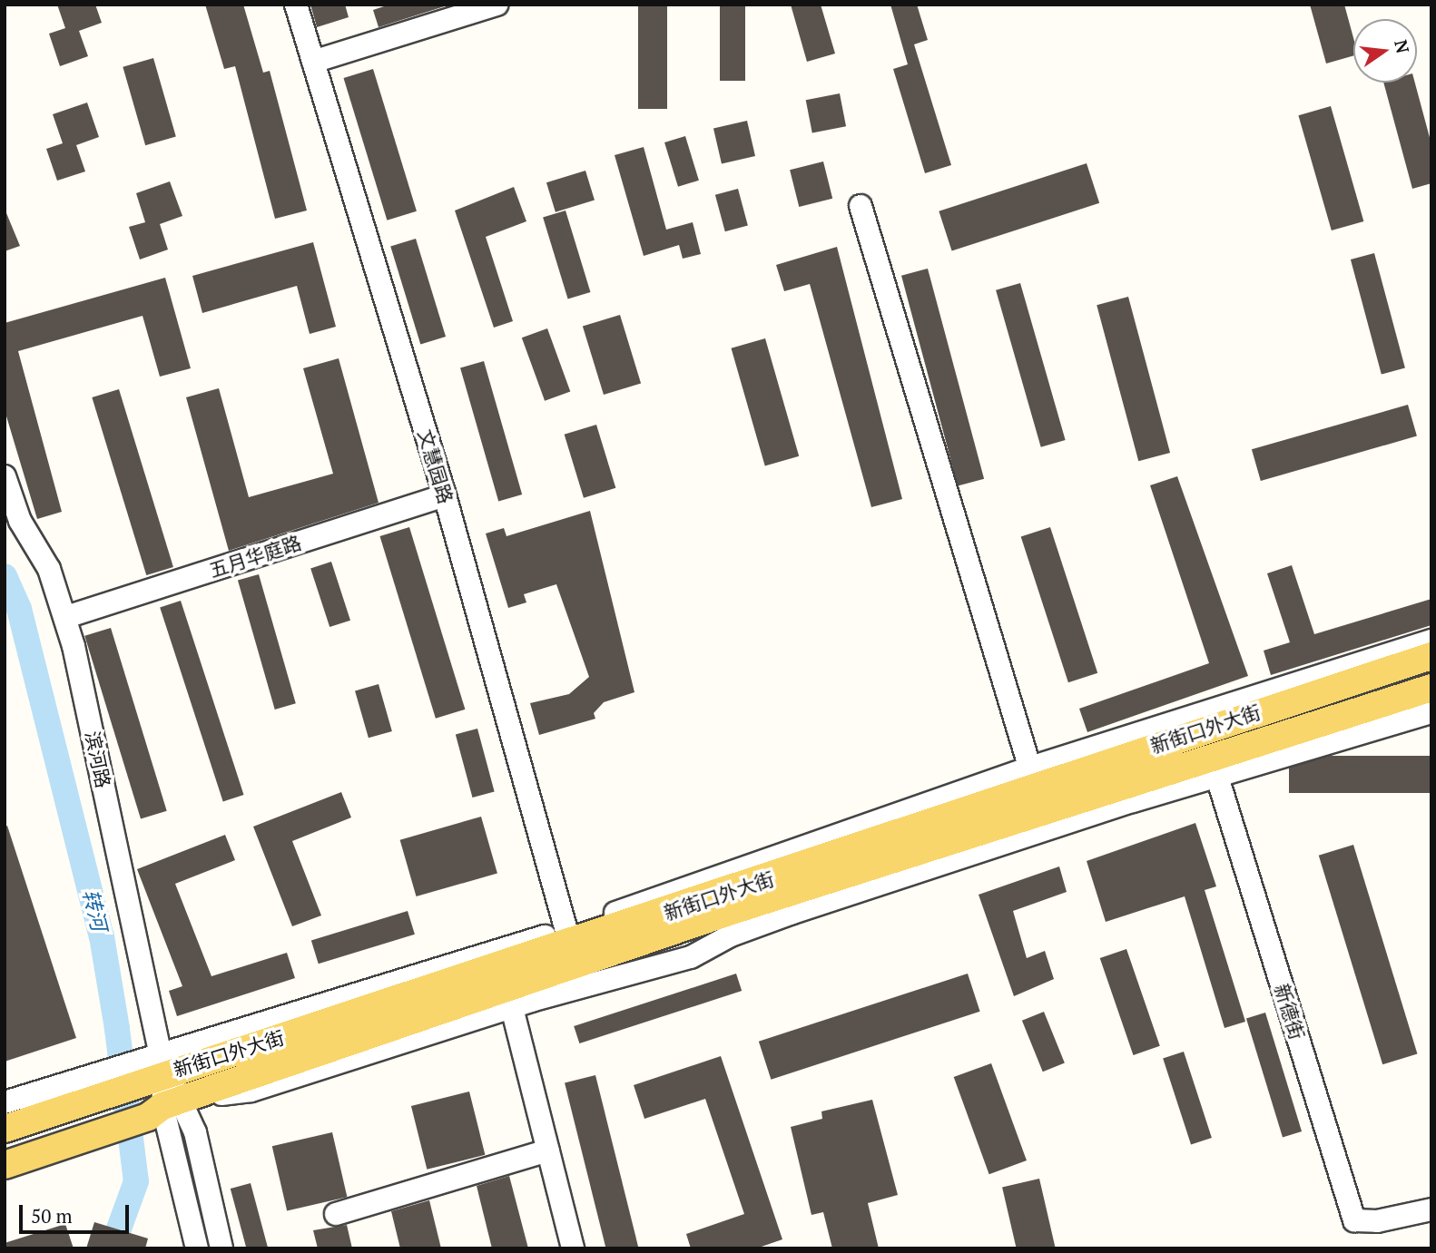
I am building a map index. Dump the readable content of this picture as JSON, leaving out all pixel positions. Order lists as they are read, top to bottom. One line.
{"streets":{"main road":["新街口外大街"],"street":["文慧园路","五月华庭路","滨河路","新德街"]},"crossings":[["文慧园路","五月华庭路"],["文慧园路","新街口外大街"],["五月华庭路","滨河路"],["新街口外大街","滨河路"],["新街口外大街","新德街"]],"water":["转河"],"scale_bar":"50 m","north":"right"}
